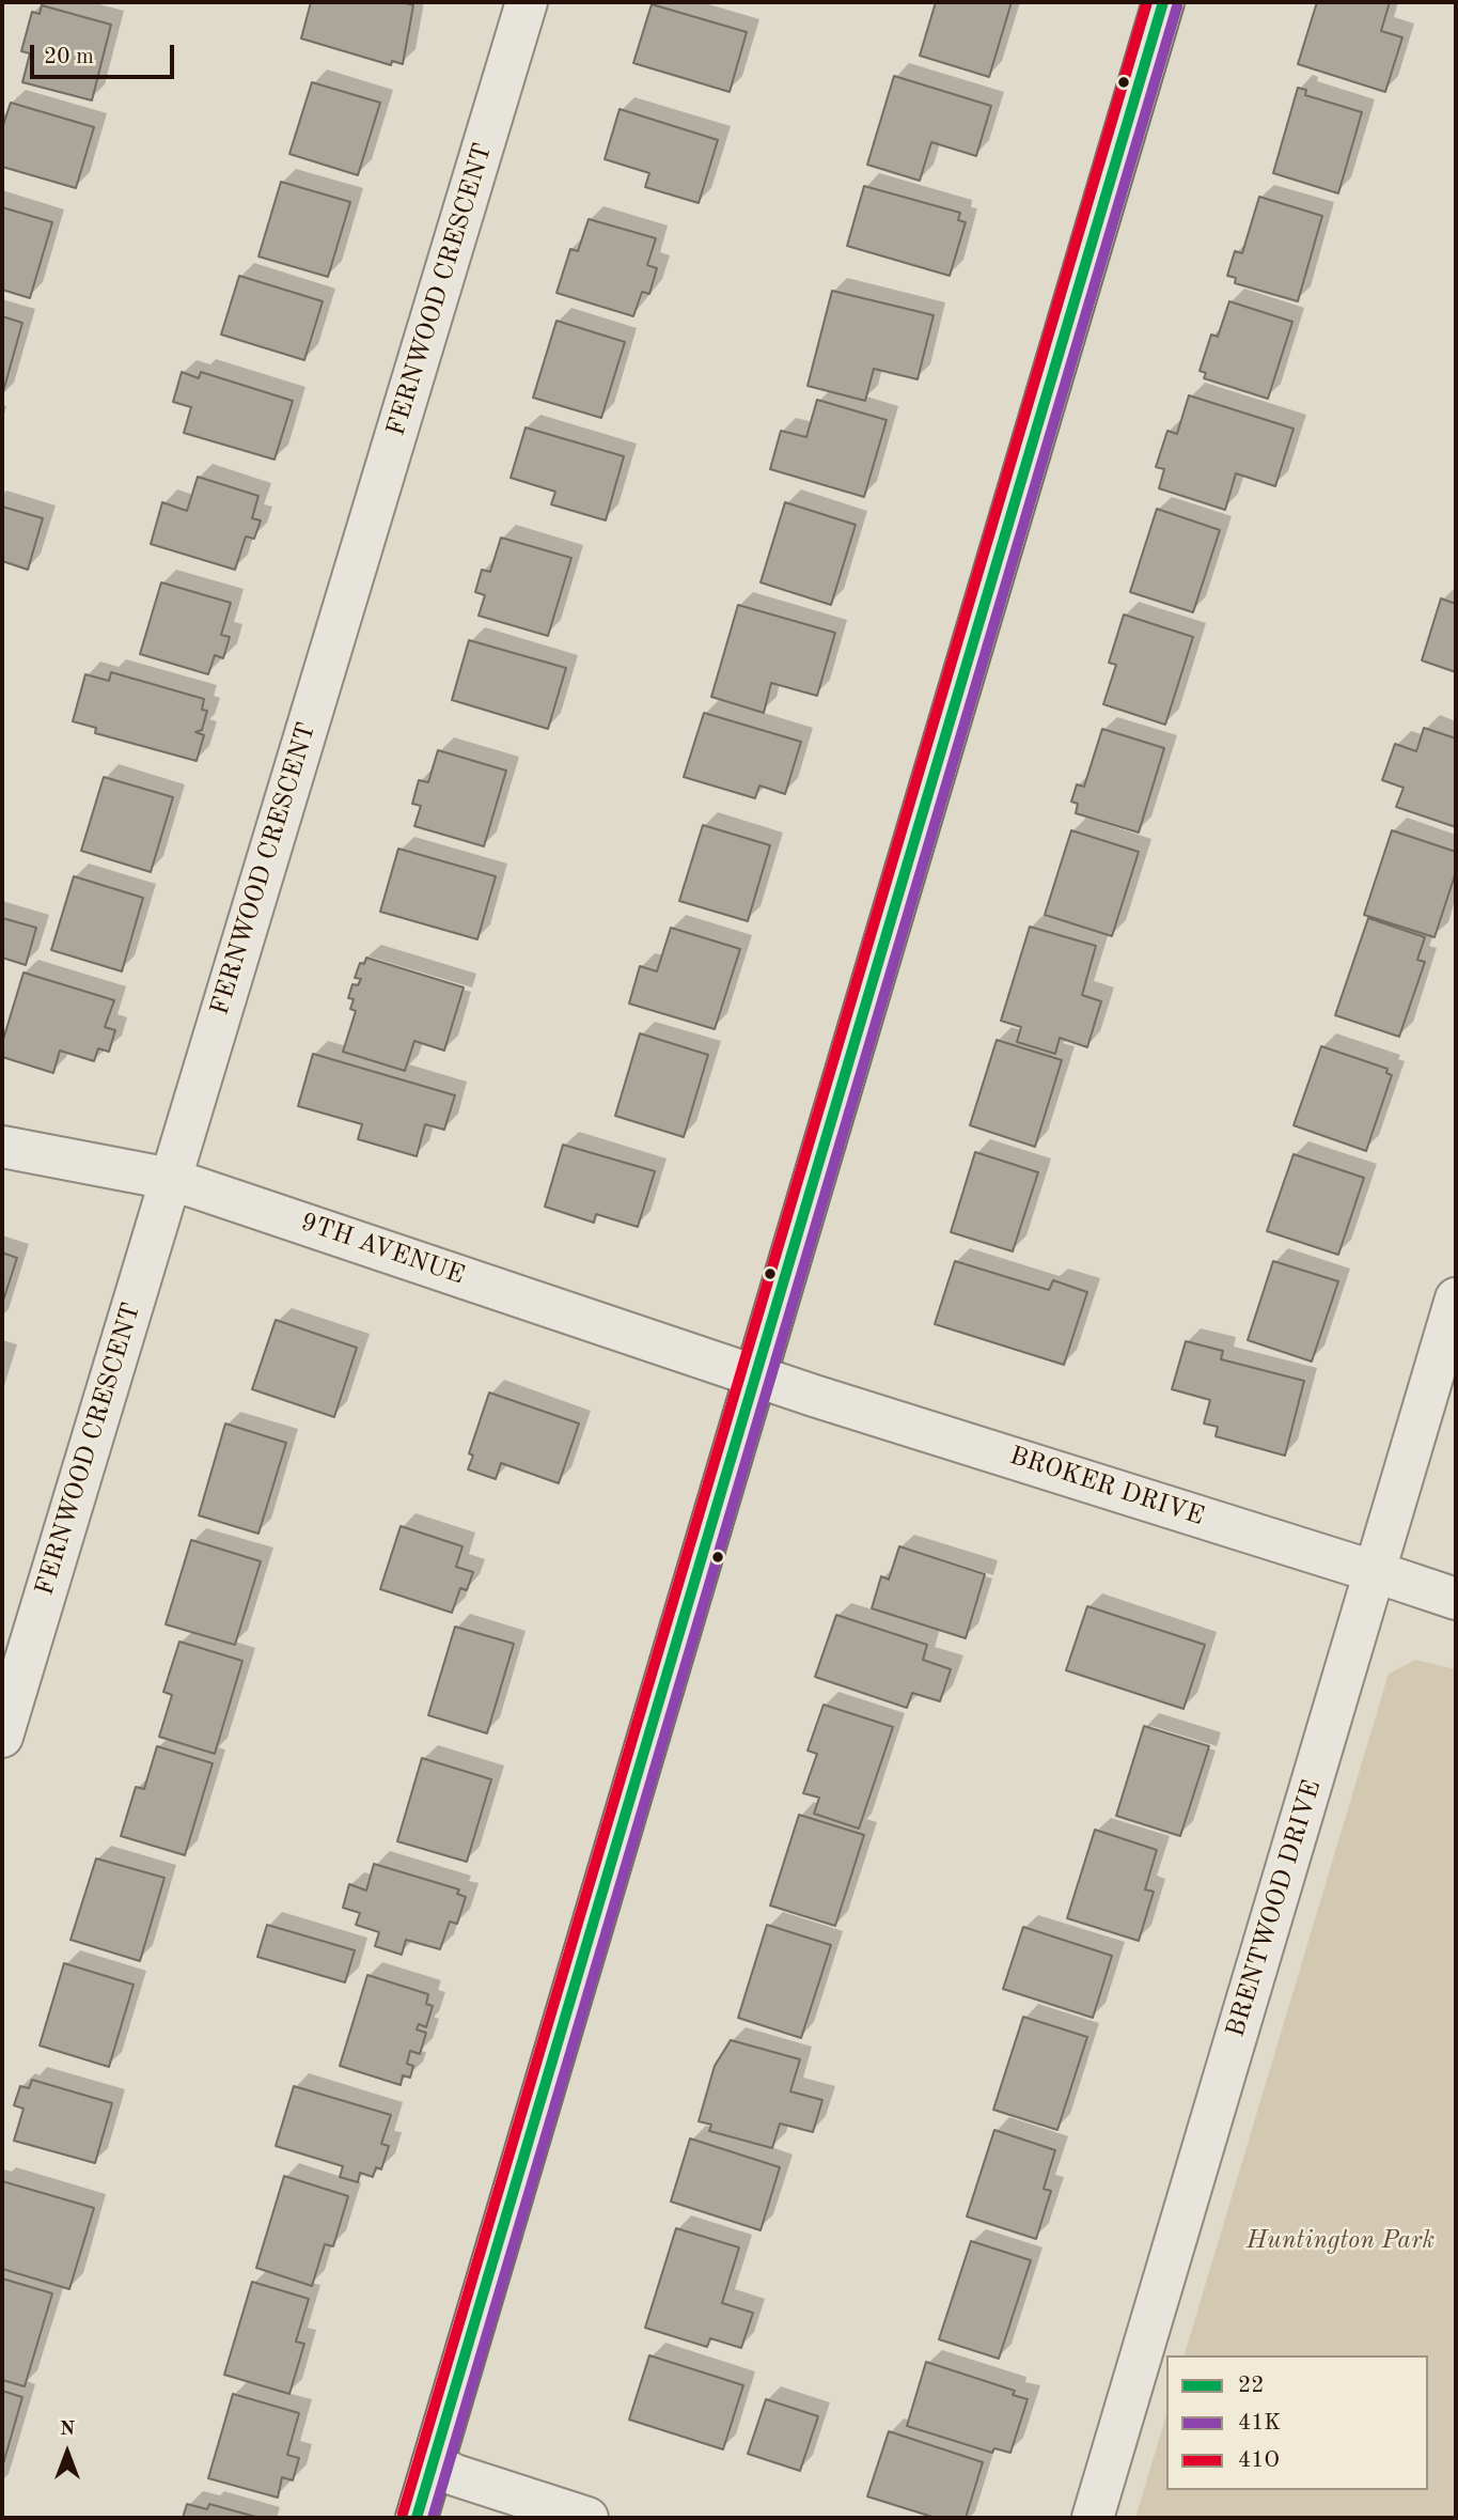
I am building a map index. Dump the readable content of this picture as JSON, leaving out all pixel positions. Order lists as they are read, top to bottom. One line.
{"streets":{"street":["FERNWOOD CRESCENT","9TH AVENUE","BROKER DRIVE","BRENTWOOD DRIVE"]},"crossings":[["FERNWOOD CRESCENT","9TH AVENUE"],["9TH AVENUE","BROKER DRIVE"],["BROKER DRIVE","BRENTWOOD DRIVE"]],"parks":["Huntington Park"],"lines":["transit line 22","transit line 41O","transit line 41K"],"legend":["22","41K","41O"],"scale_bar":"20 m","north":"top"}
